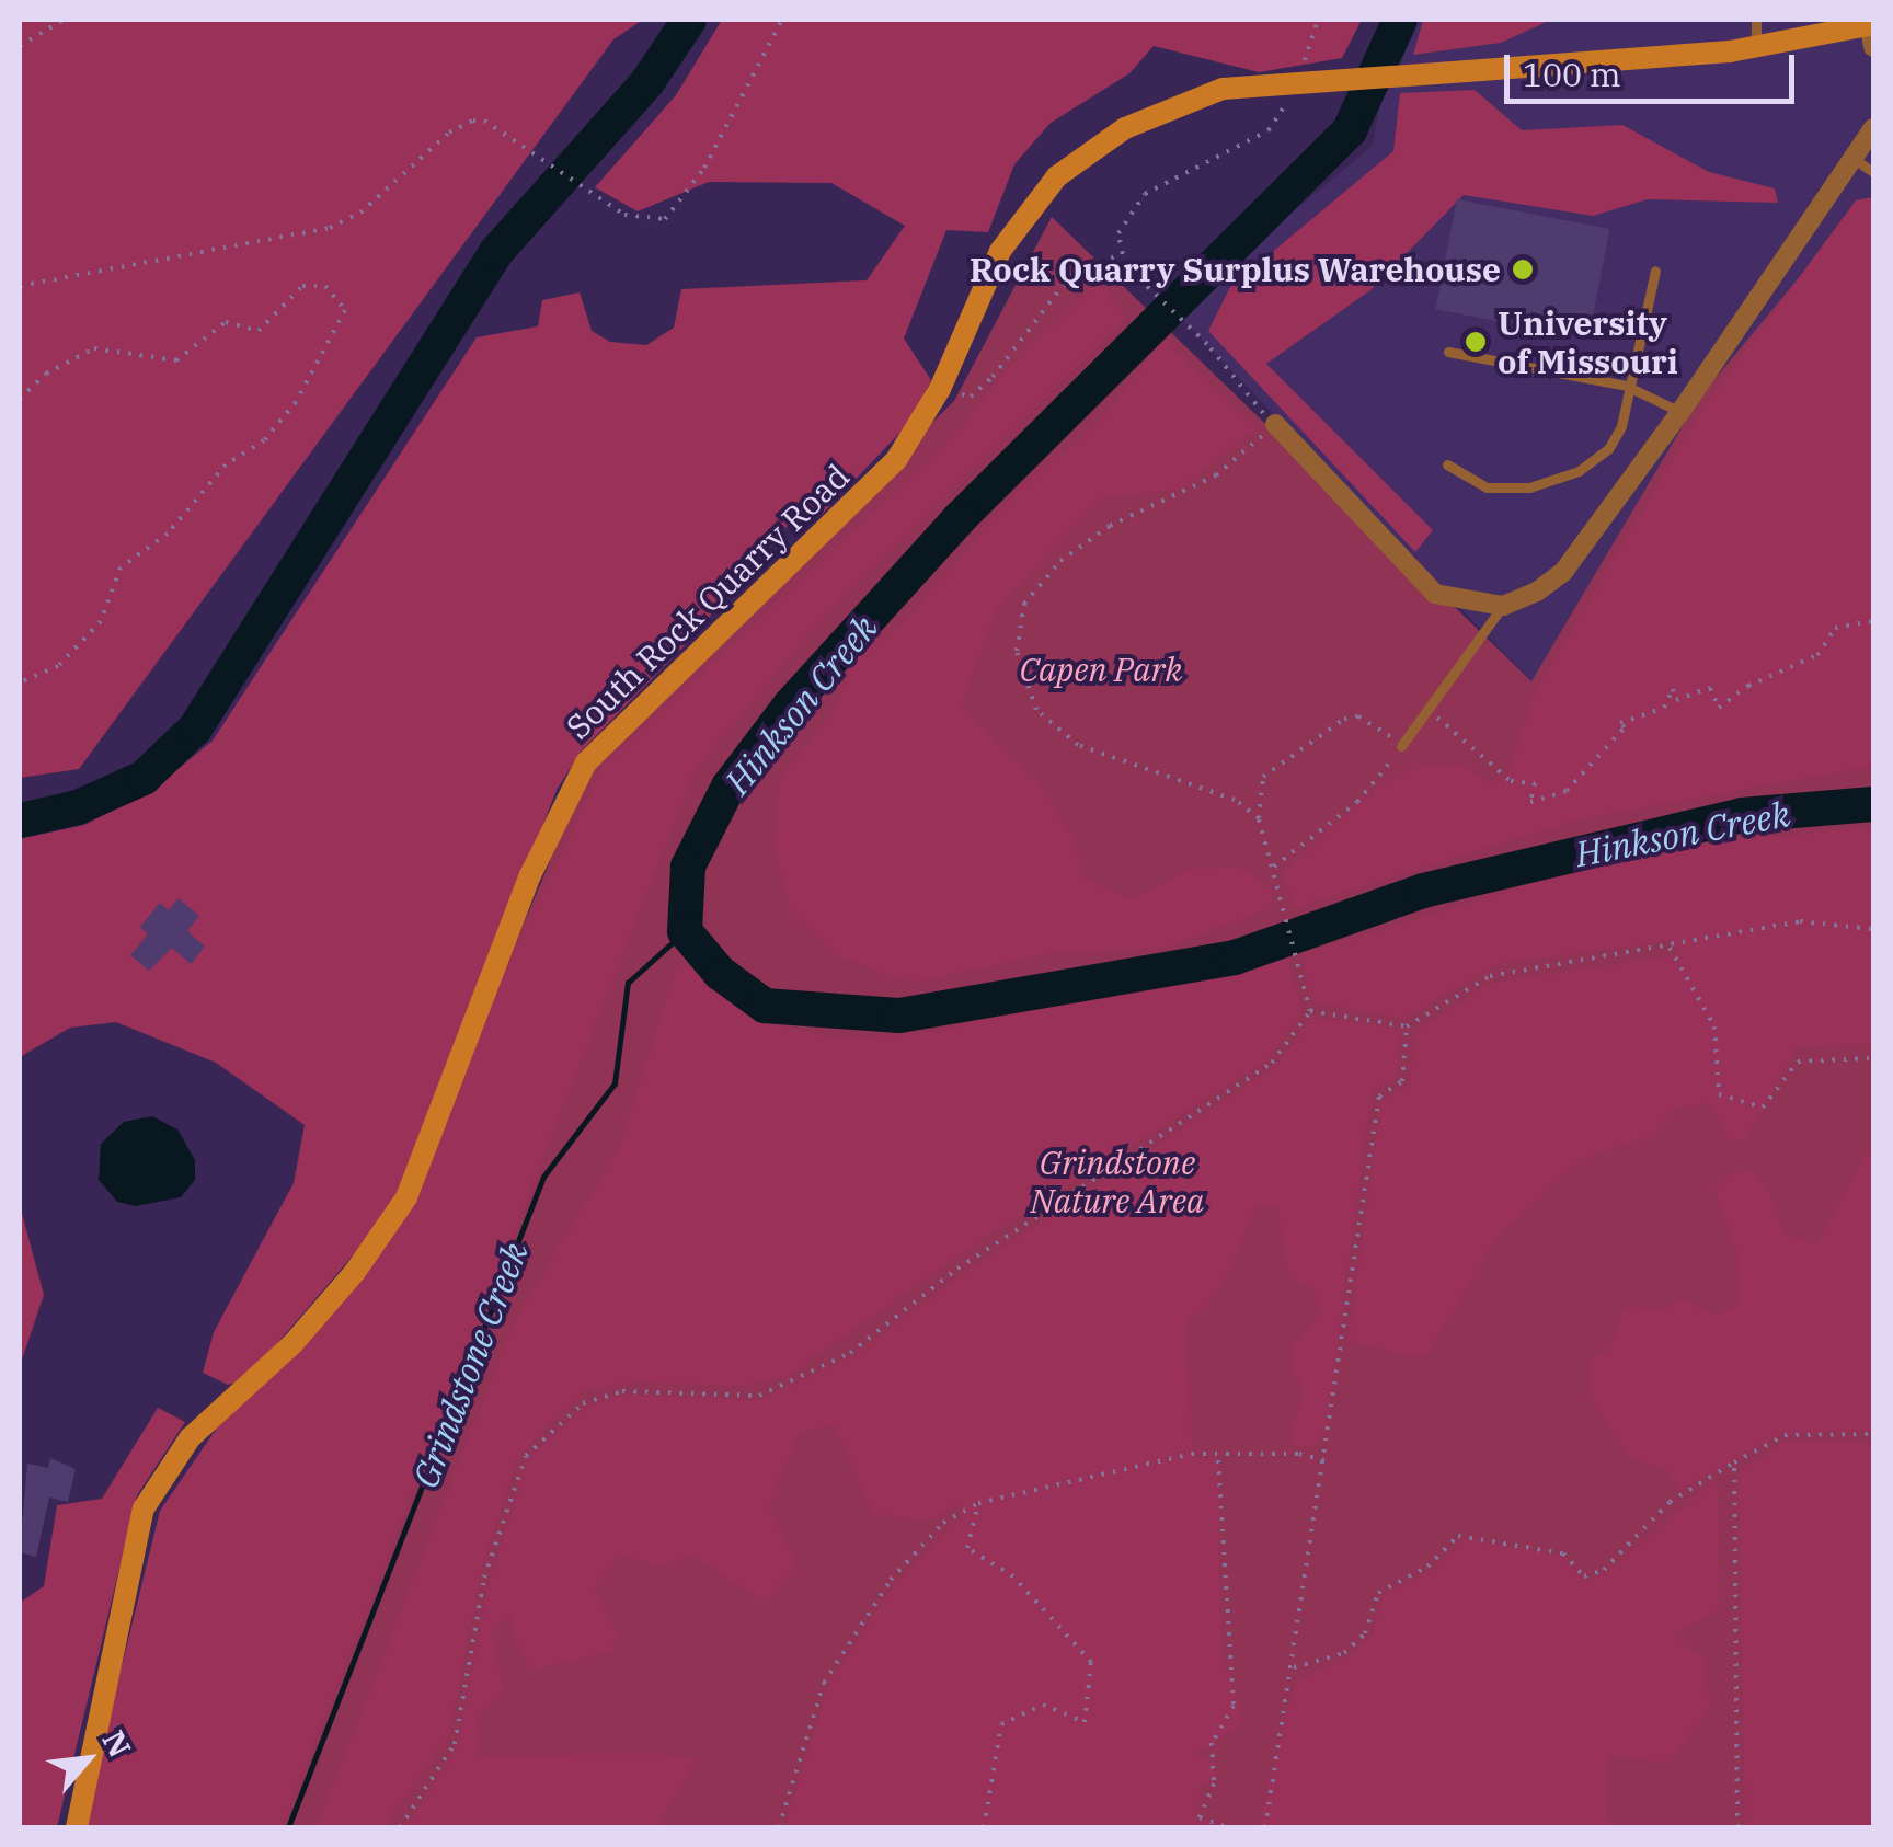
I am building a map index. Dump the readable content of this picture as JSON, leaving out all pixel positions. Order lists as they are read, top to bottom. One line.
{"streets":{"street":["South Rock Quarry Road"]},"water":["Hinkson Creek","Grindstone Creek"],"parks":["Capen Park","Grindstone Nature Area"],"places":["Rock Quarry Surplus Warehouse","University of Missouri"],"scale_bar":"100 m","north":"top right"}
